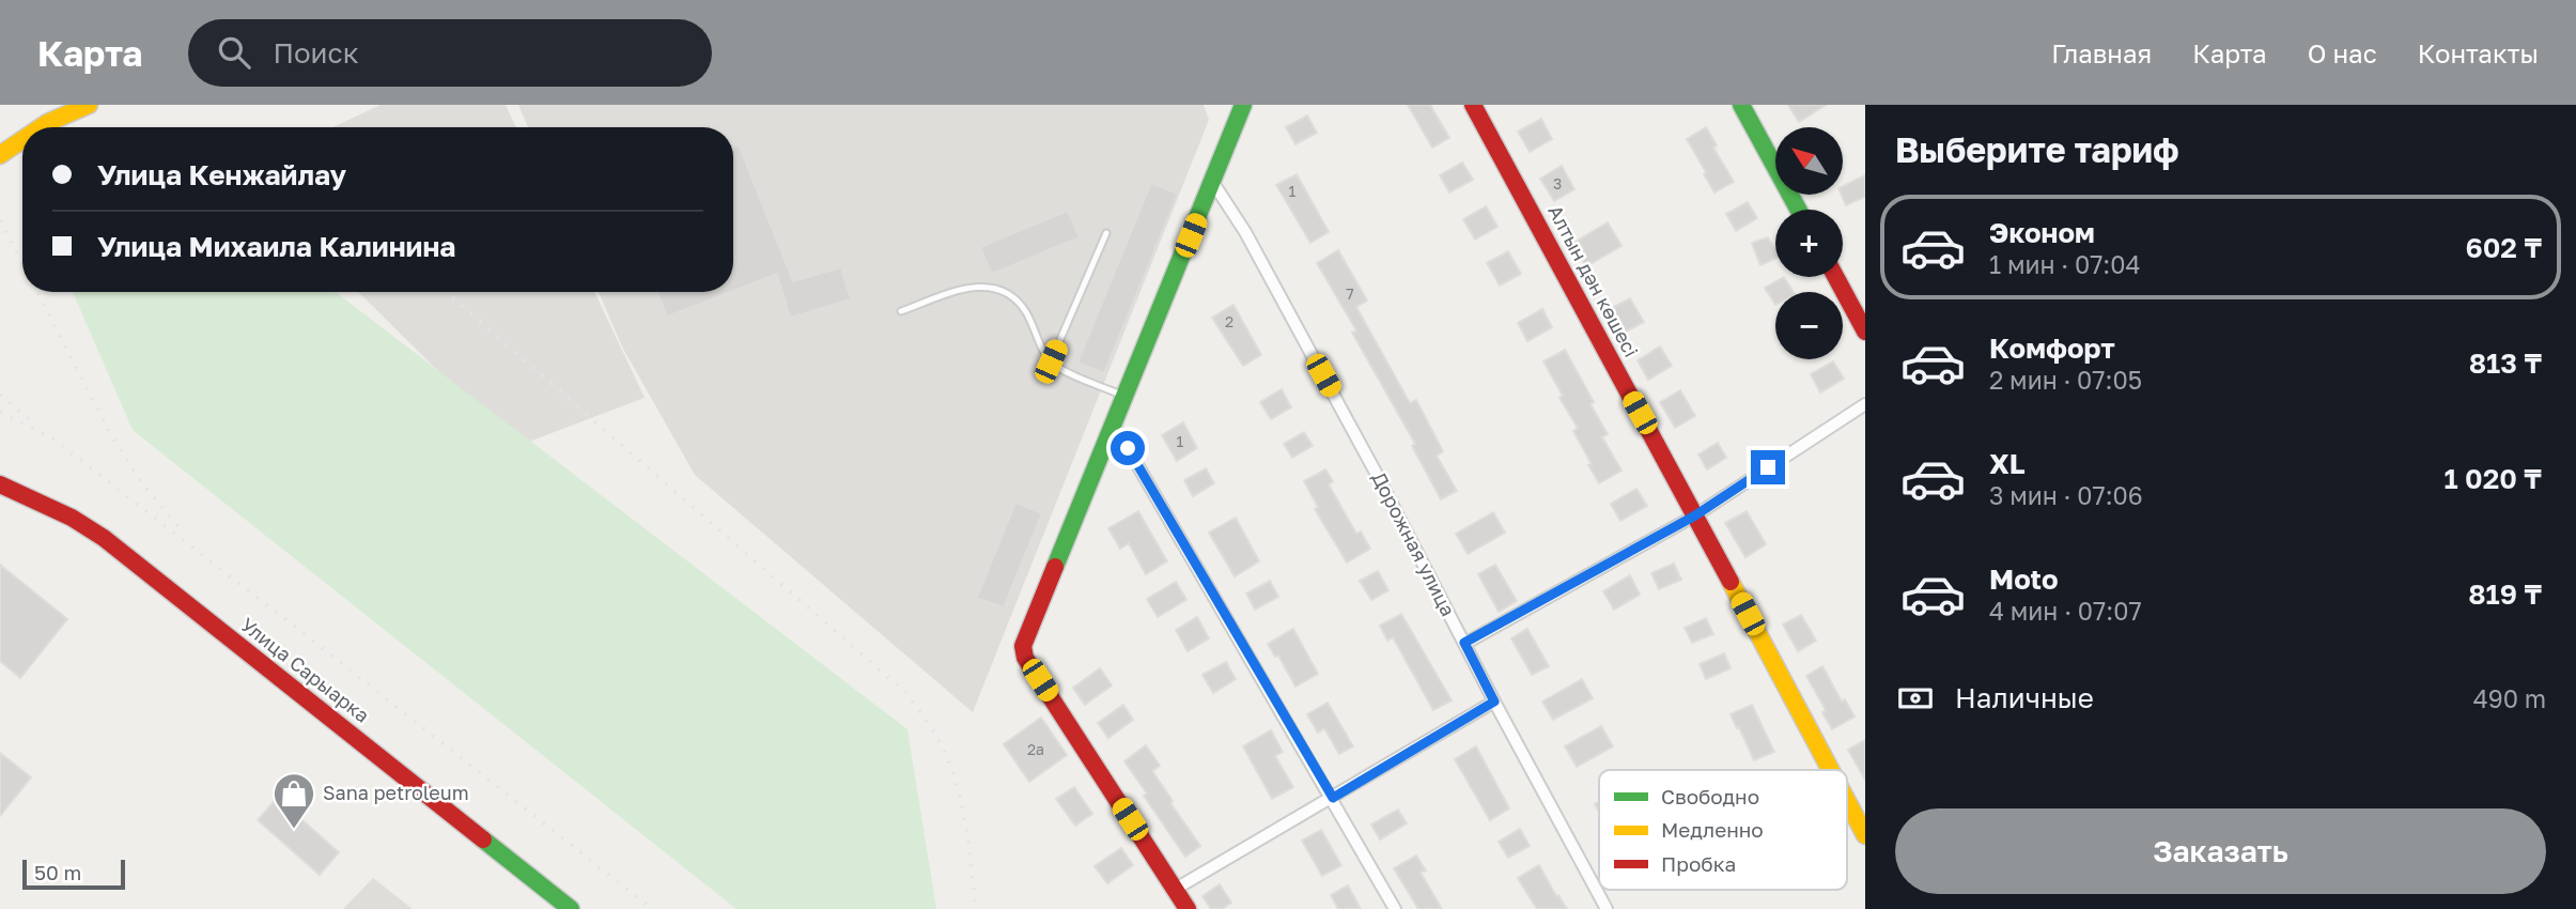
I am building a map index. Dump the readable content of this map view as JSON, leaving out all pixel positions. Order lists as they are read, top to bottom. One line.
{"streets":{"street":["Алтын дән көшесі","Дорожная улица","Улица Сарыарка"]},"places":{"shop":["Sana petroleum"]},"house_numbers":["3","1","7","2","1","2а"],"legend":["Свободно","Медленно","Пробка"],"scale_bar":"50 m","north":"top left","page":{"header":"Карта","search":"Поиск","nav":["Главная","Карта","О нас","Контакты"],"heading":"Выберите тариф","map_buttons":["+","−"],"banner":["Улица Кенжайлау","Улица Михаила Калинина"],"list":[{"name":"Эконом","note":"1 мин · 07:04","value":"602 ₸"},{"name":"Комфорт","note":"2 мин · 07:05","value":"813 ₸"},{"name":"XL","note":"3 мин · 07:06","value":"1 020 ₸"},{"name":"Moto","note":"4 мин · 07:07","value":"819 ₸"}],"pay":["Наличные","490 m"],"buttons":"Заказать","scale":"50 m"}}
